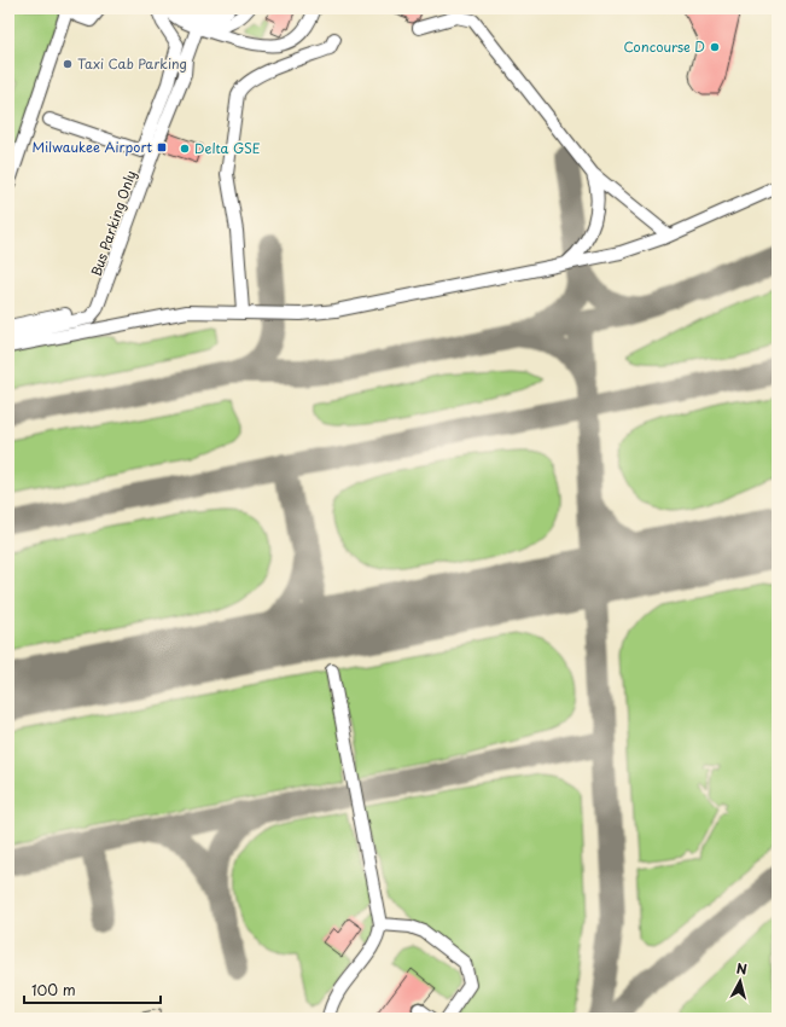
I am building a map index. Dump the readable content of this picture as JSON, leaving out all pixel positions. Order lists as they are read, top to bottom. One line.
{"streets":{"street":["Bus Parking Only"]},"places":{"other":["Concourse D","Taxi Cab Parking","Delta GSE"],"transit":["Milwaukee Airport"]},"scale_bar":"100 m","north":"top"}
